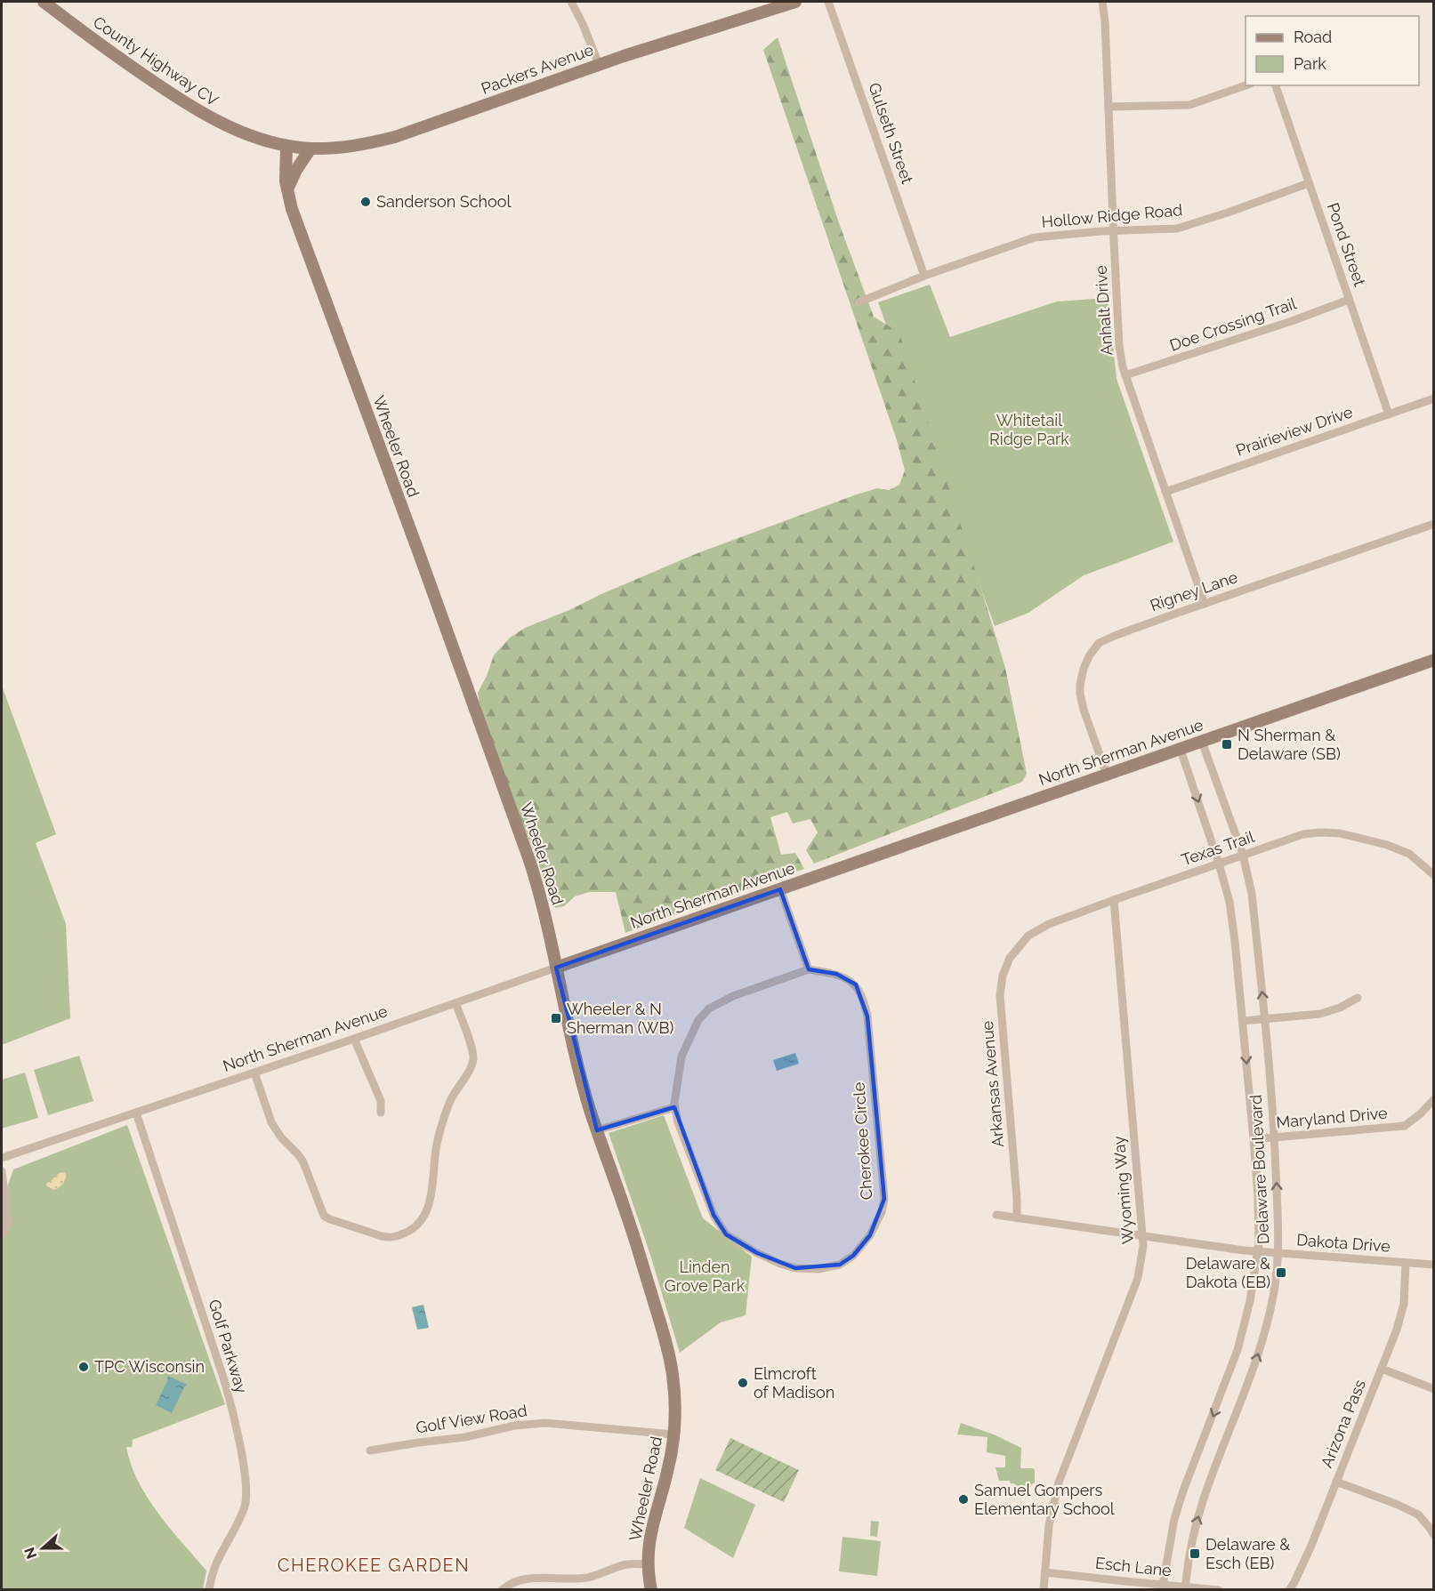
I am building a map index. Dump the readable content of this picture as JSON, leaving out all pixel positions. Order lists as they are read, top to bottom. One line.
{"streets":{"street":["County Highway CV","Packers Avenue","Gulseth Street","Hollow Ridge Road","Pond Street","Anhalt Drive","Doe Crossing Trail","Prairieview Drive","Wheeler Road","Rigney Lane","North Sherman Avenue","Texas Trail","Arkansas Avenue","Maryland Drive","Cherokee Circle","Delaware Boulevard","Wyoming Way","Dakota Drive","Golf Parkway","Golf View Road","Arizona Pass","Esch Lane"]},"crossings":[["County Highway CV","Packers Avenue"],["County Highway CV","Wheeler Road"],["Packers Avenue","Wheeler Road"],["Gulseth Street","Hollow Ridge Road"],["Hollow Ridge Road","Pond Street"],["Hollow Ridge Road","Anhalt Drive"],["Pond Street","Doe Crossing Trail"],["Pond Street","Prairieview Drive"],["Anhalt Drive","Doe Crossing Trail"],["Anhalt Drive","Prairieview Drive"],["Anhalt Drive","Rigney Lane"],["Wheeler Road","North Sherman Avenue"],["Wheeler Road","Golf View Road"],["Rigney Lane","North Sherman Avenue"],["North Sherman Avenue","Delaware Boulevard"],["North Sherman Avenue","Golf Parkway"],["Texas Trail","Arkansas Avenue"],["Texas Trail","Delaware Boulevard"],["Texas Trail","Wyoming Way"],["Arkansas Avenue","Dakota Drive"],["Maryland Drive","Delaware Boulevard"],["Delaware Boulevard","Dakota Drive"],["Delaware Boulevard","Esch Lane"],["Wyoming Way","Dakota Drive"],["Wyoming Way","Esch Lane"],["Dakota Drive","Arizona Pass"]],"districts":["CHEROKEE GARDEN"],"parks":["Whitetail Ridge Park","Linden Grove Park"],"places":{"other":["Sanderson School","TPC Wisconsin","Elmcroft of Madison","Samuel Gompers Elementary School"],"transit":["N Sherman & Delaware (SB)","Wheeler & N Sherman (WB)","Delaware & Dakota (EB)","Delaware & Esch (EB)"]},"legend":["Road","Park"],"north":"left"}
